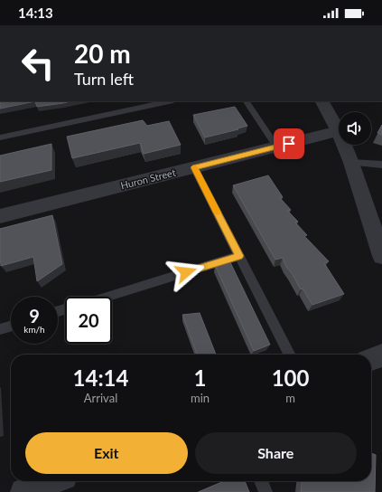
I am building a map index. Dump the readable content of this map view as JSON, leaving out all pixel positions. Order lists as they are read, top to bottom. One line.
{"streets":{"street":["Huron Street"]},"page":{"status":"14:13","turn":["20 m","Turn left"],"speed":"9 km/h","limit":"20","eta":["14:14","Arrival","1","min","100","m"],"buttons":["Exit","Share"]}}
